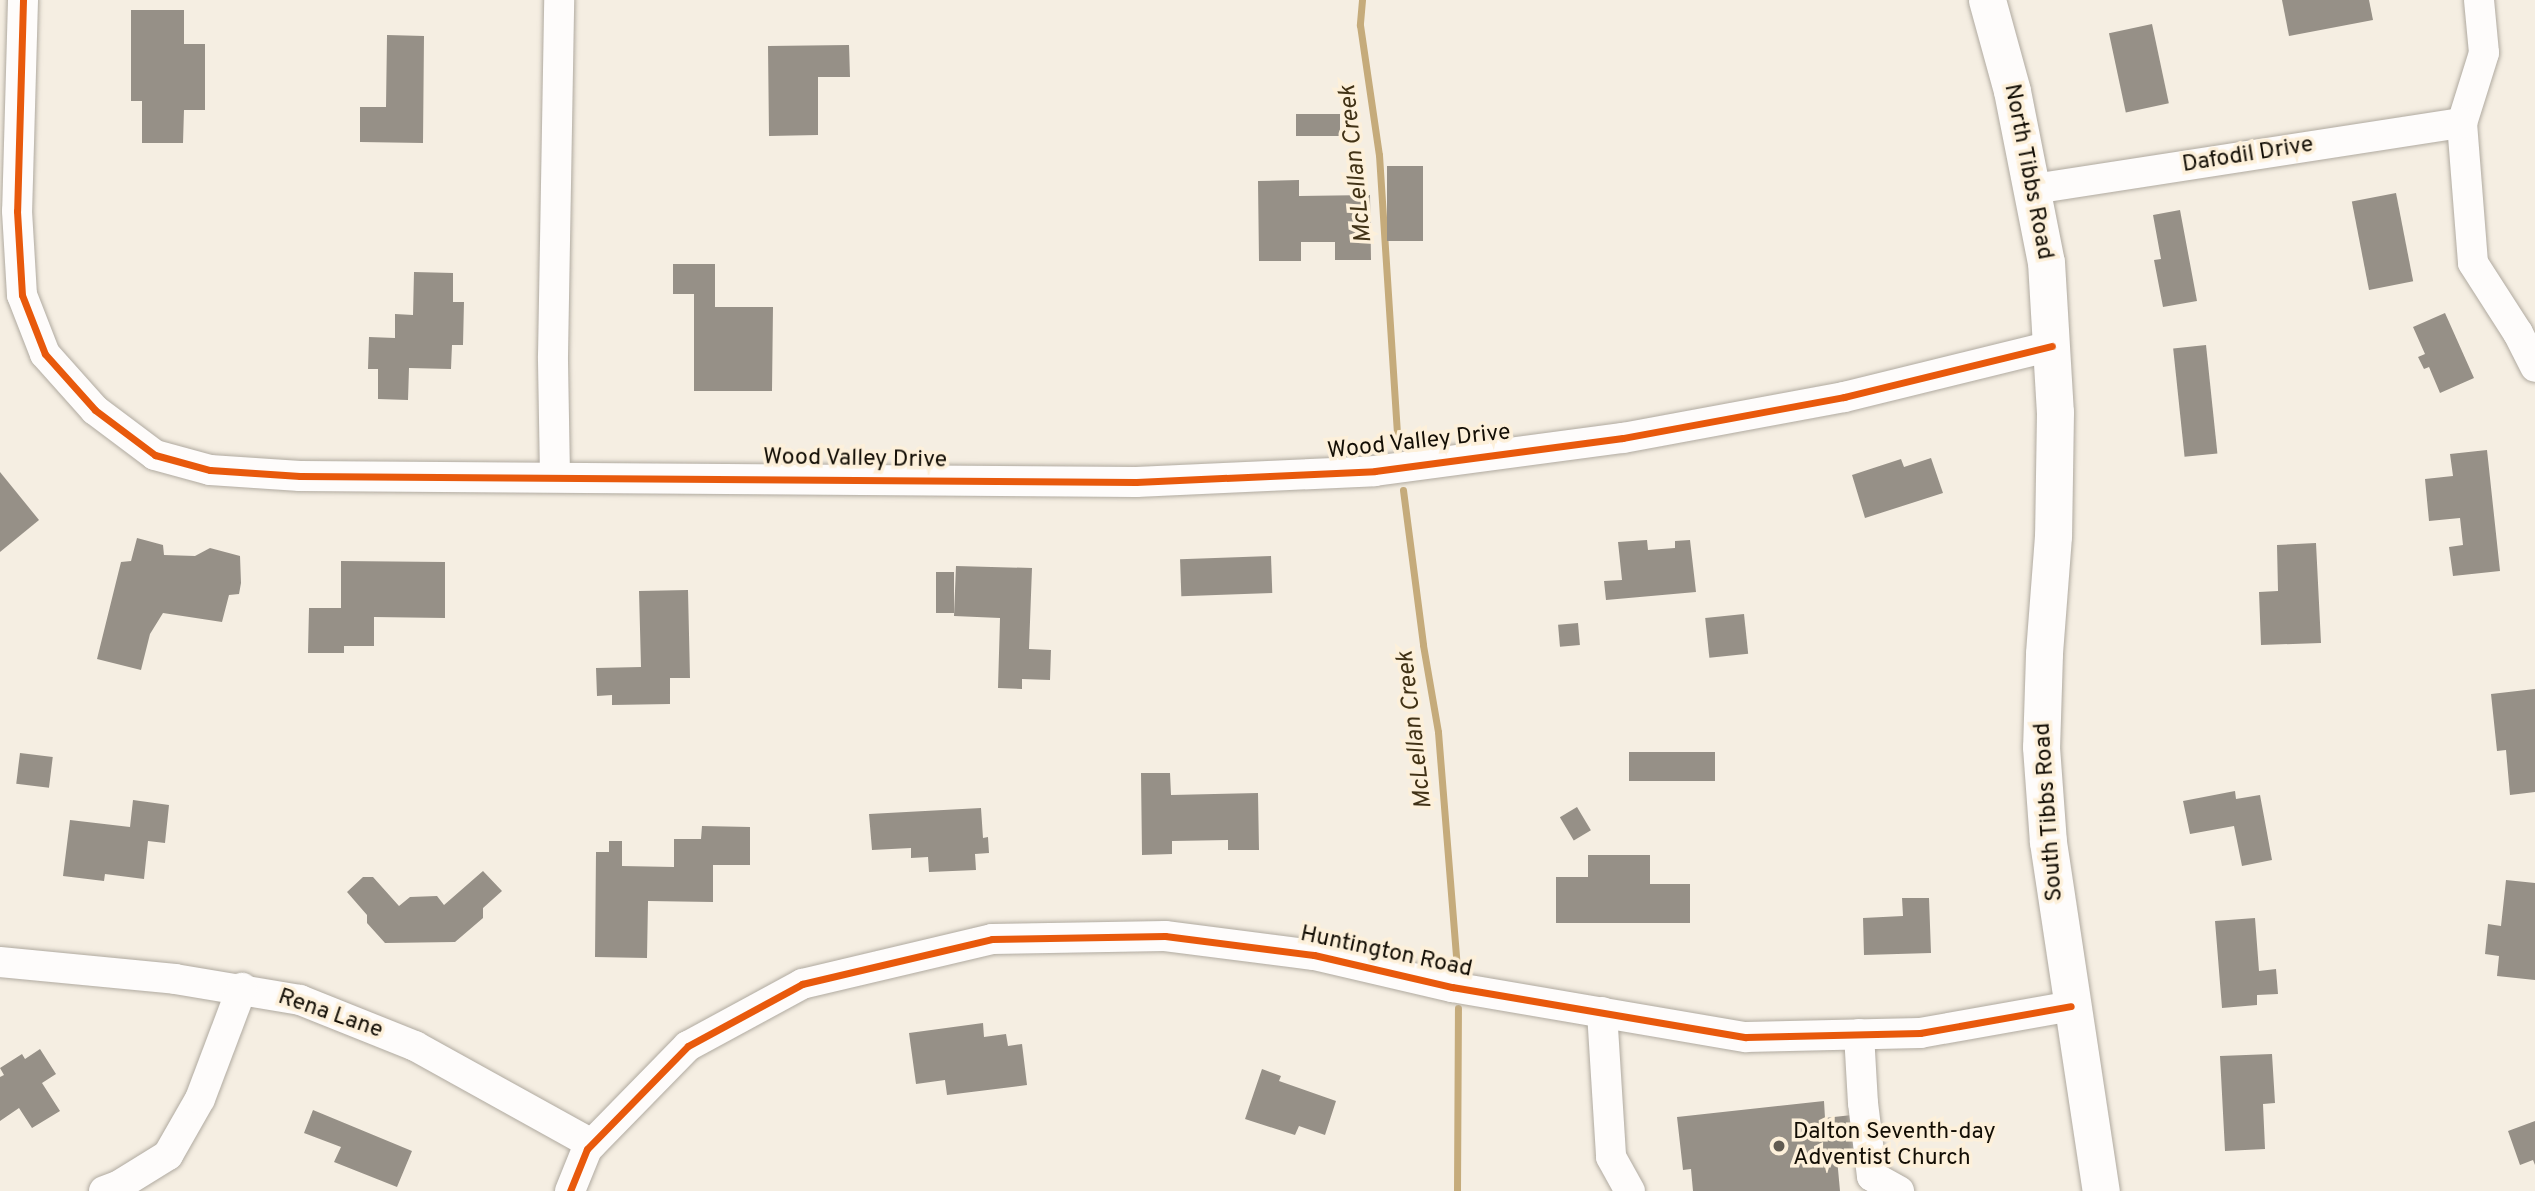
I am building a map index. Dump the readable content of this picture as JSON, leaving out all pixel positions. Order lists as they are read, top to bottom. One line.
{"streets":{"street":["Dafodil Drive","North Tibbs Road","Wood Valley Drive","South Tibbs Road","Huntington Road","Rena Lane"]},"crossings":[["Dafodil Drive","North Tibbs Road"],["North Tibbs Road","Wood Valley Drive"],["North Tibbs Road","South Tibbs Road"],["Wood Valley Drive","South Tibbs Road"],["South Tibbs Road","Huntington Road"],["Huntington Road","Rena Lane"]],"water":["McLellan Creek"],"places":["Dalton Seventh-day Adventist Church"]}
